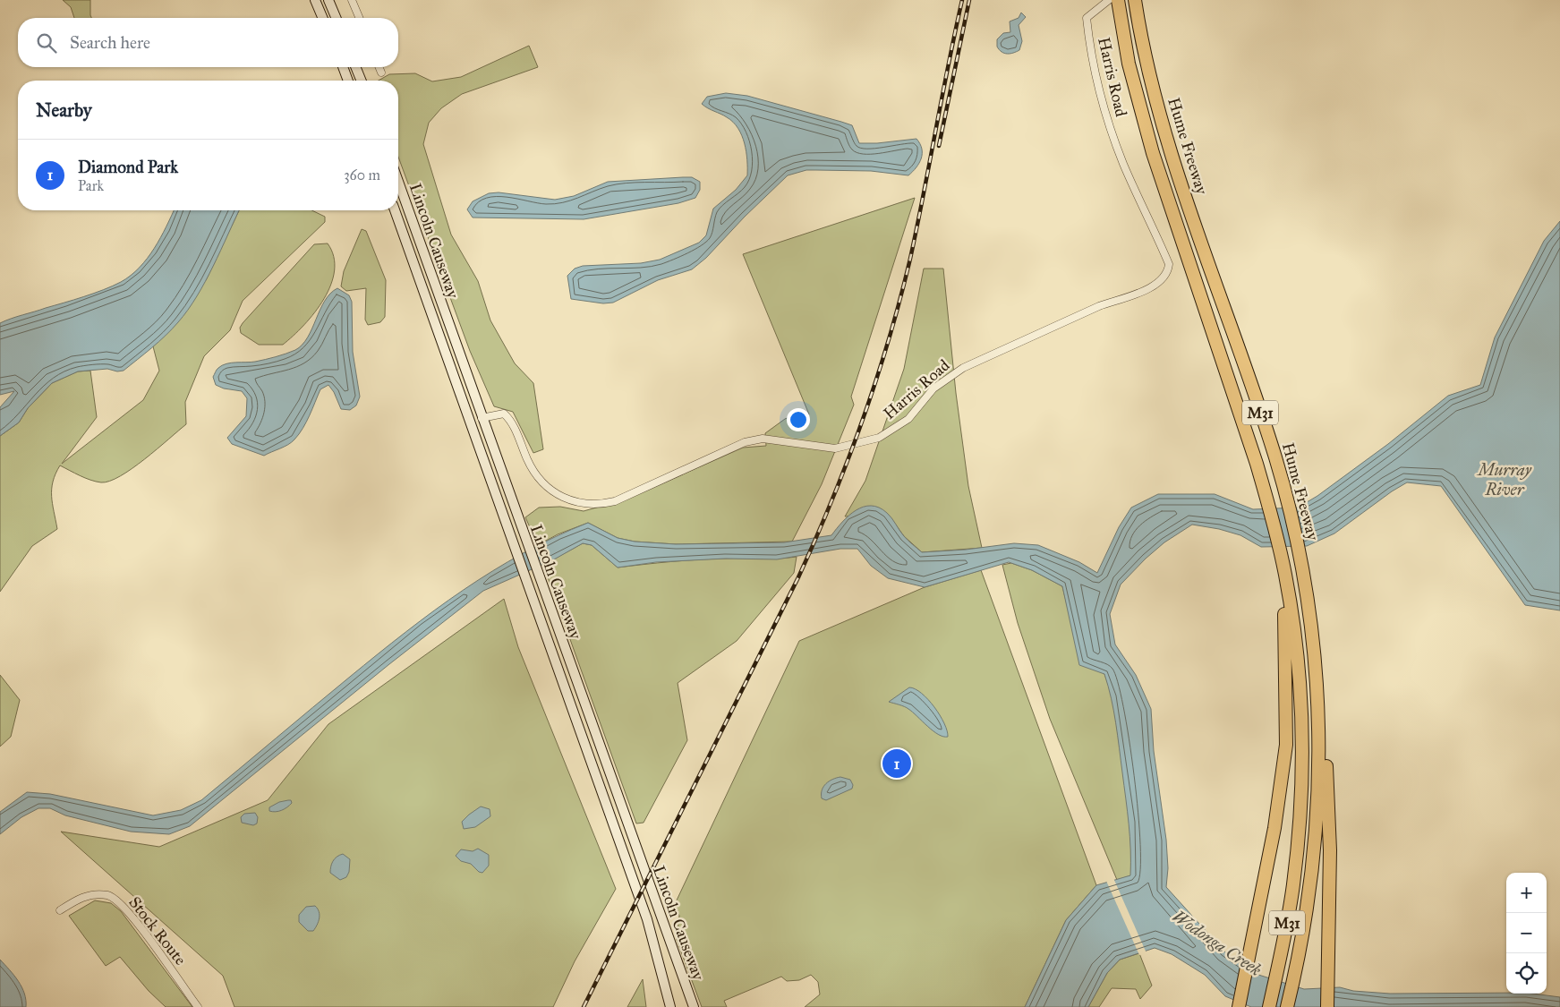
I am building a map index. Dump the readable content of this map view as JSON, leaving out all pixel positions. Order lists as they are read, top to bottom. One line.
{"streets":{"highway":["Hume Freeway","M31"],"main road":["Lincoln Causeway"],"street":["Harris Road","Stock Route"]},"crossings":[["Harris Road","Lincoln Causeway"]],"water":["Murray River","Wodonga Creek"],"page":{"search":"Search here","heading":"Nearby","list":[{"mark":"1","name":"Diamond Park","note":"Park","value":"360 m"}],"pins":"1","map_buttons":["+","−"]}}
